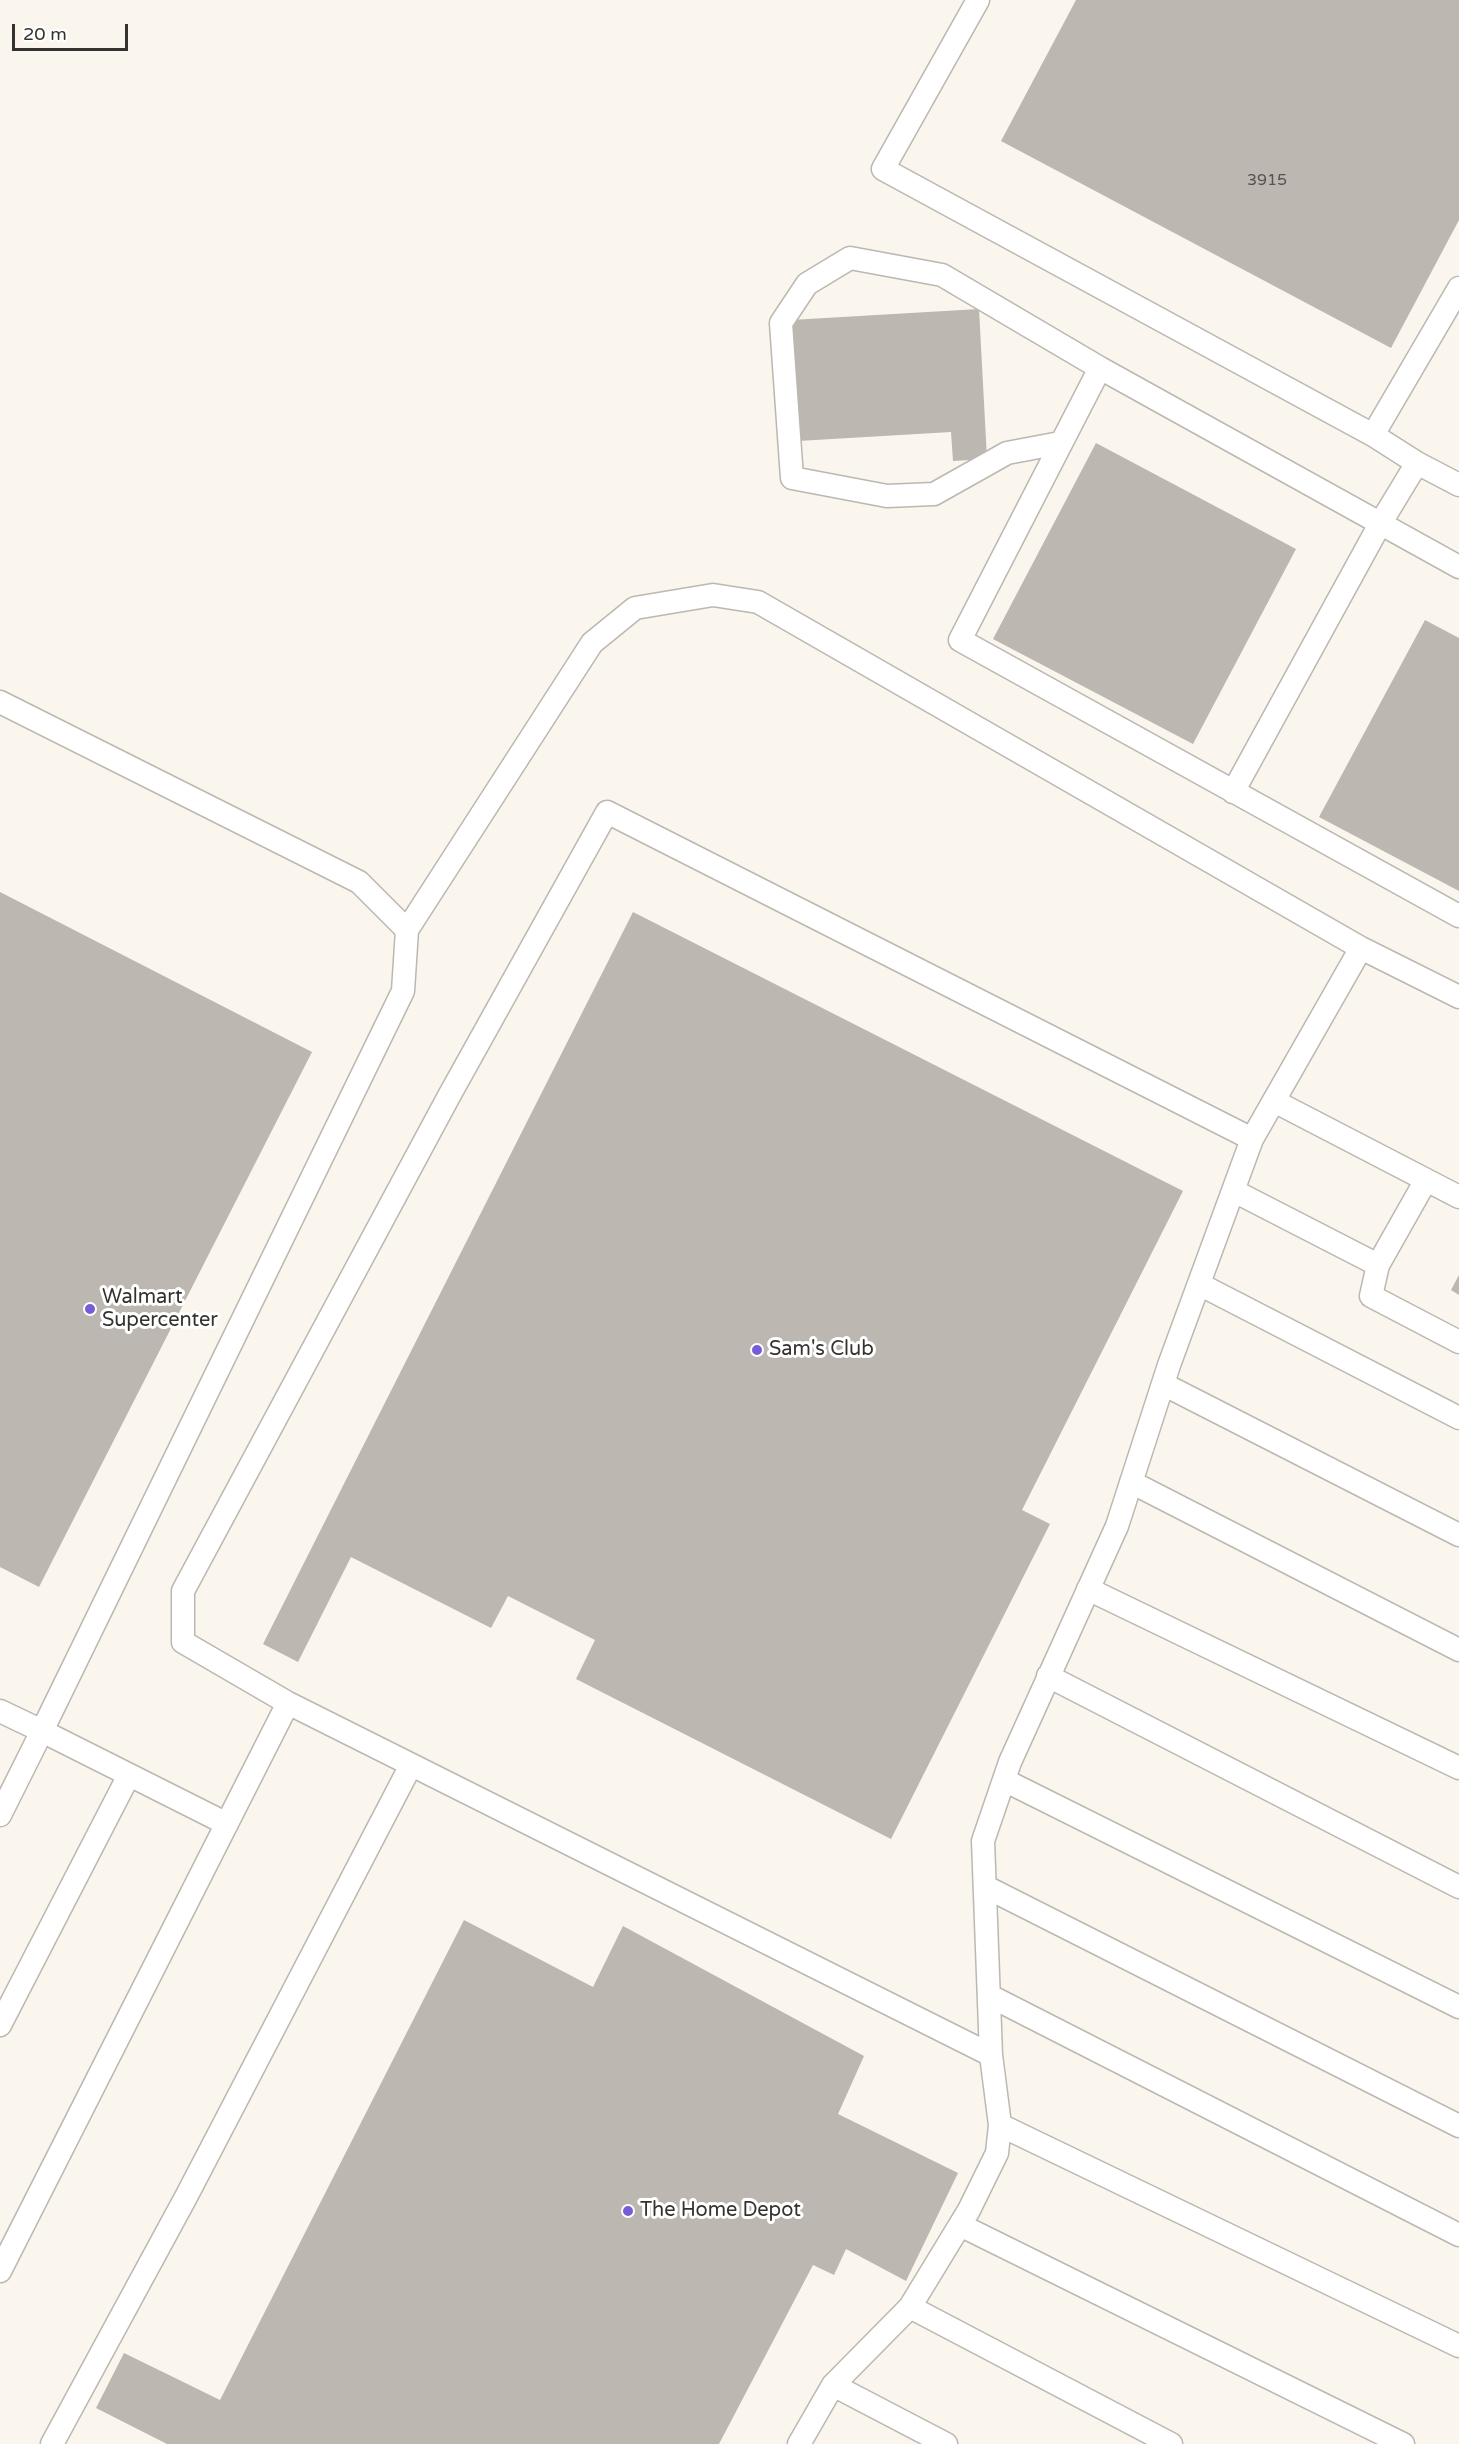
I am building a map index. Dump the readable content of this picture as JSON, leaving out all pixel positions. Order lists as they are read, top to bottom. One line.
{"places":["Walmart Supercenter","Sam's Club","The Home Depot"],"house_numbers":["3915"],"scale_bar":"20 m"}
